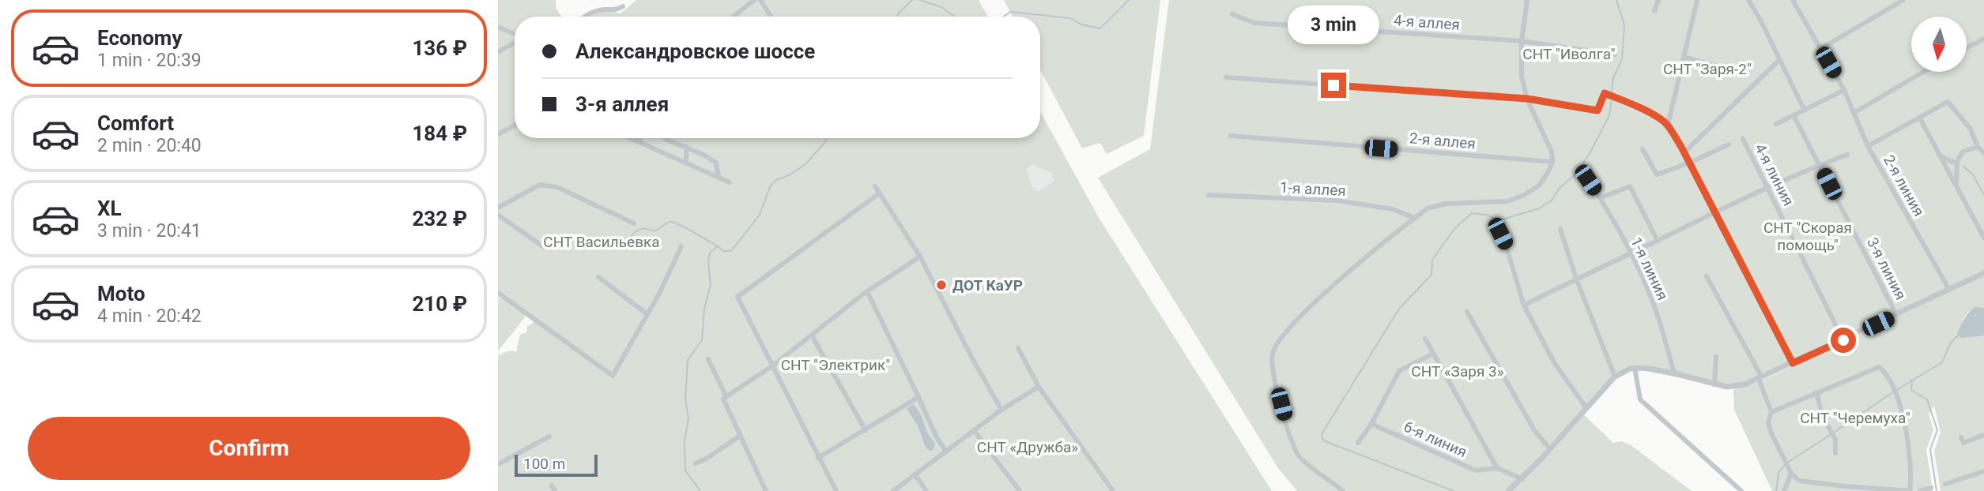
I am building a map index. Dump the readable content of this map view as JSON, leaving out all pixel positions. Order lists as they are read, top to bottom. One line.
{"streets":{"street":["4-я аллея","2-я аллея","4-я линия","2-я линия","1-я аллея","1-я линия","3-я линия","6-я линия"]},"parks":["СНТ \"Иволга\"","СНТ \"Заря-2\"","СНТ \"Скорая помощь\"","СНТ Васильевка","СНТ \"Электрик\"","СНТ «Заря 3»","СНТ \"Черемуха\"","СНТ «Дружба»"],"places":["ДОТ КаУР"],"scale_bar":"100 m","north":"bottom","page":{"bubble":"3 min","list":[{"name":"Economy","note":"1 min · 20:39","value":"136 ₽"},{"name":"Comfort","note":"2 min · 20:40","value":"184 ₽"},{"name":"XL","note":"3 min · 20:41","value":"232 ₽"},{"name":"Moto","note":"4 min · 20:42","value":"210 ₽"}],"banner":["Александровское шоссе","3-я аллея"],"buttons":"Confirm","scale":"100 m"}}
